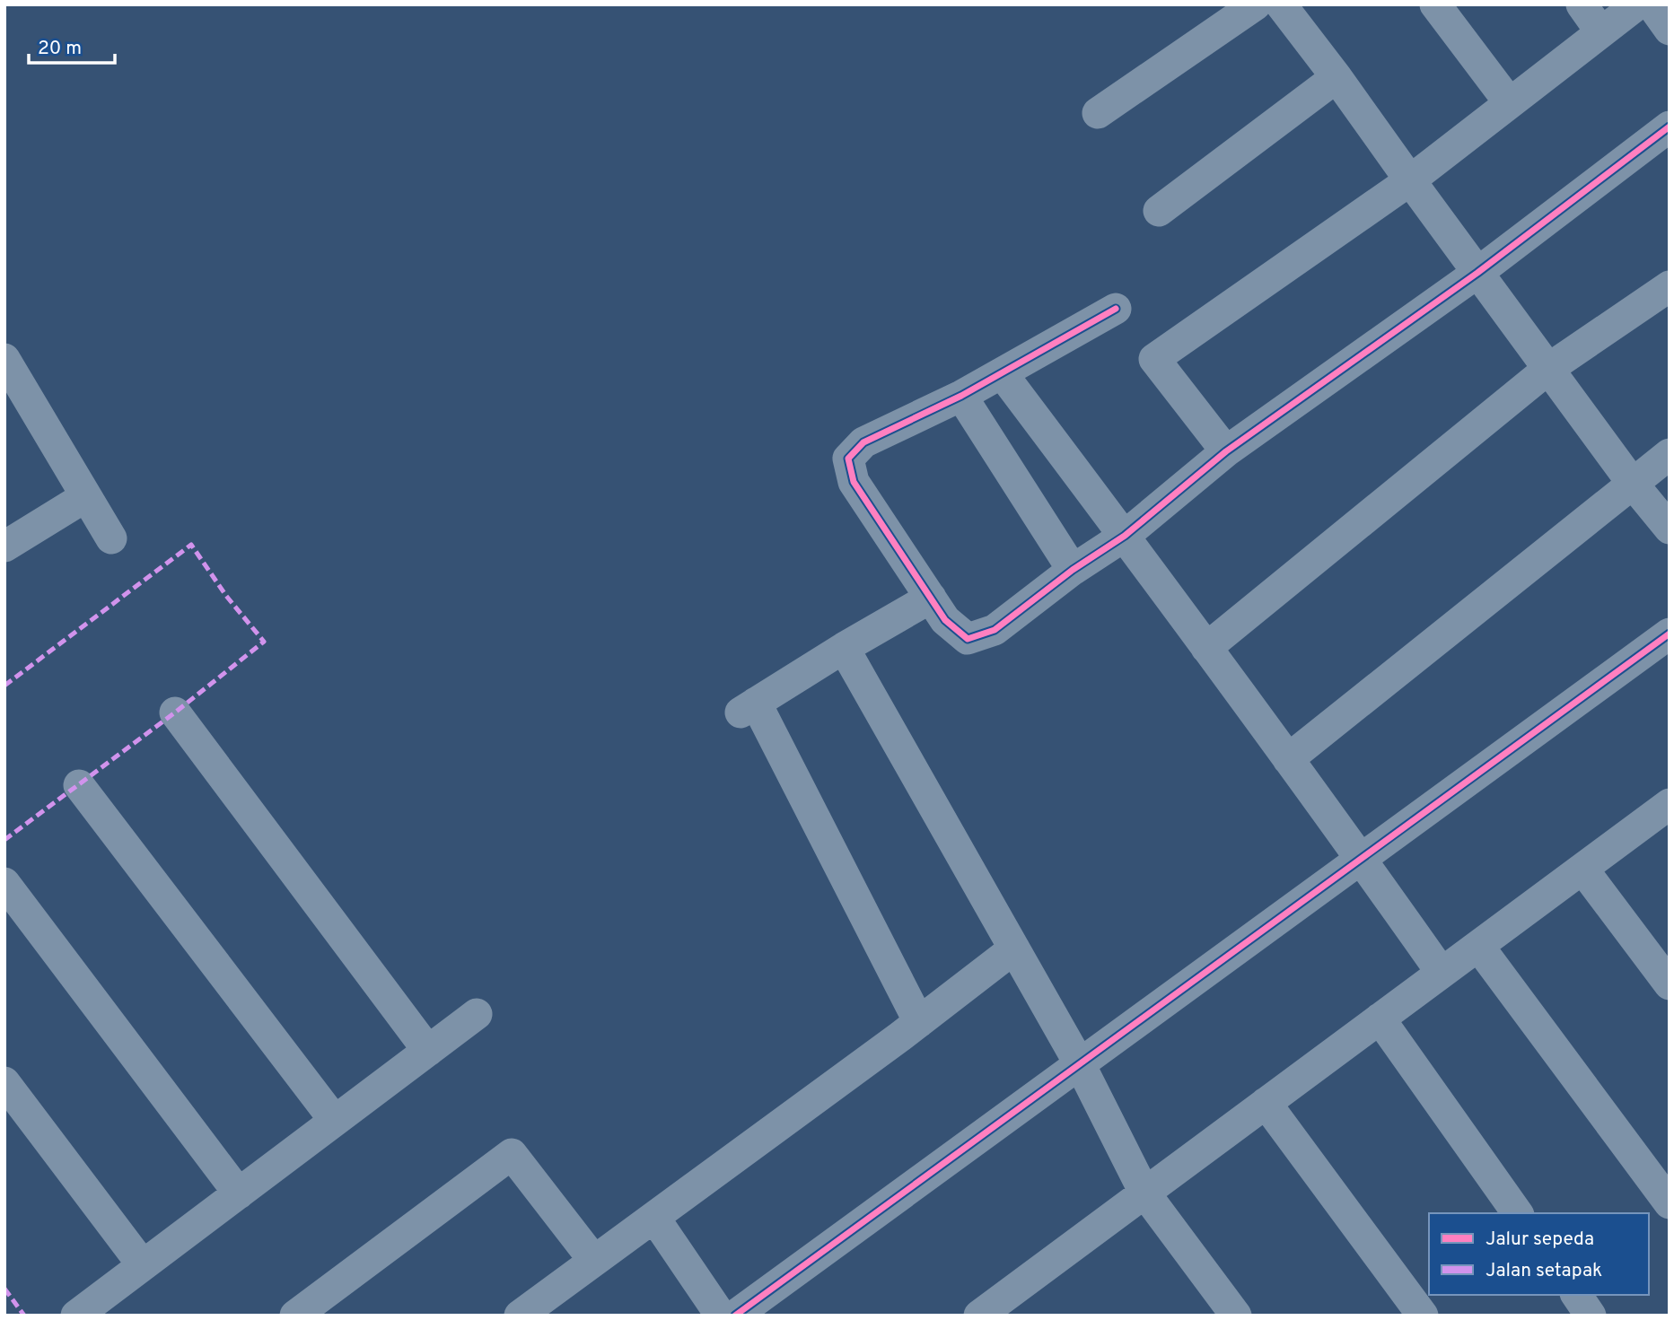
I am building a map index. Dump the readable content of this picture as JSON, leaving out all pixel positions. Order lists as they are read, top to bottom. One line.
{"legend":["Jalur sepeda","Jalan setapak"],"scale_bar":"20 m"}
